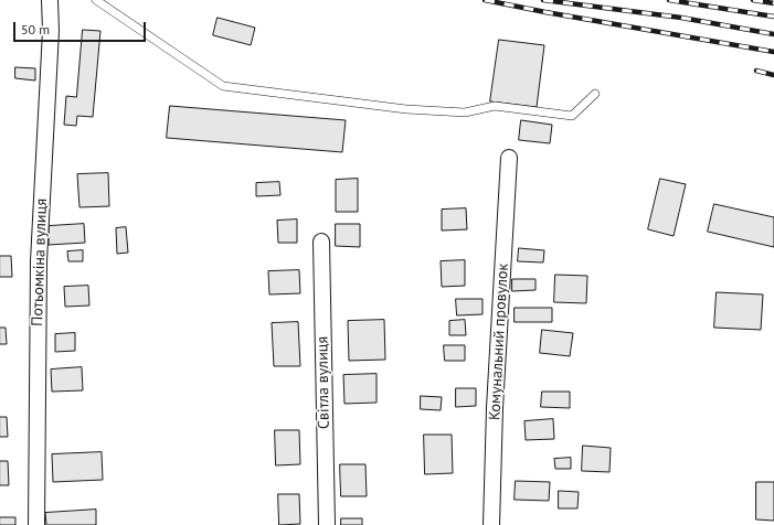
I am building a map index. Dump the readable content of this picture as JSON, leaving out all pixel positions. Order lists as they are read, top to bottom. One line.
{"streets":{"street":["Потьомкіна вулиця","Комунальний провулок","Світла вулиця"]},"scale_bar":"50 m"}
